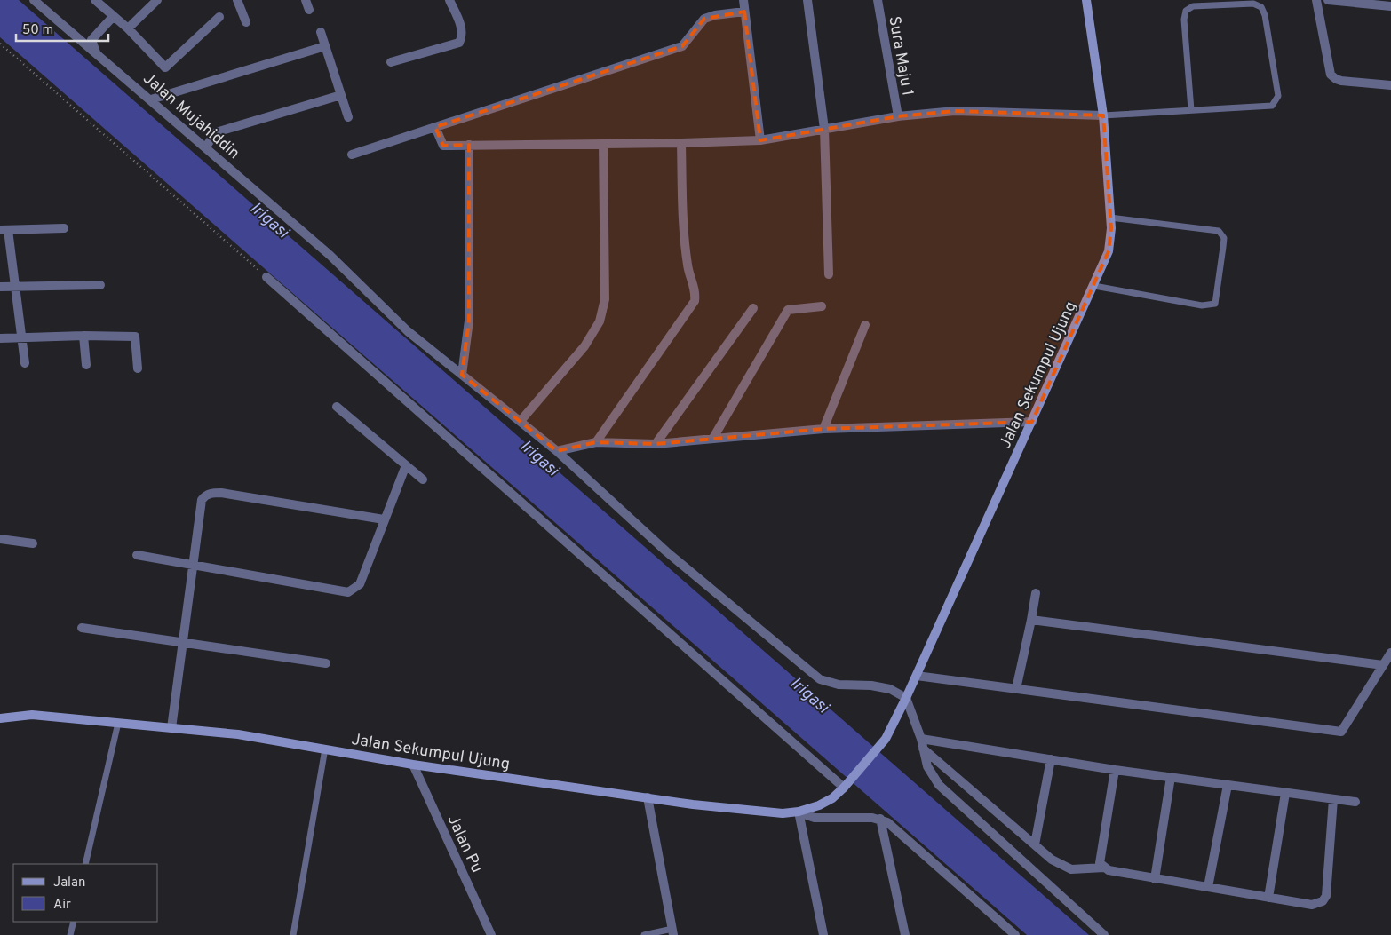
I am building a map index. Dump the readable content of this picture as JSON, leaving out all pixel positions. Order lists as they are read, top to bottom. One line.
{"streets":{"main road":["Jalan Sekumpul Ujung"],"street":["Sura Maju 1","Jalan Mujahiddin","Jalan Pu"]},"crossings":[["Jalan Mujahiddin","Jalan Sekumpul Ujung"],["Jalan Sekumpul Ujung","Jalan Pu"]],"water":["Irigasi"],"legend":["Jalan","Air"],"scale_bar":"50 m"}
